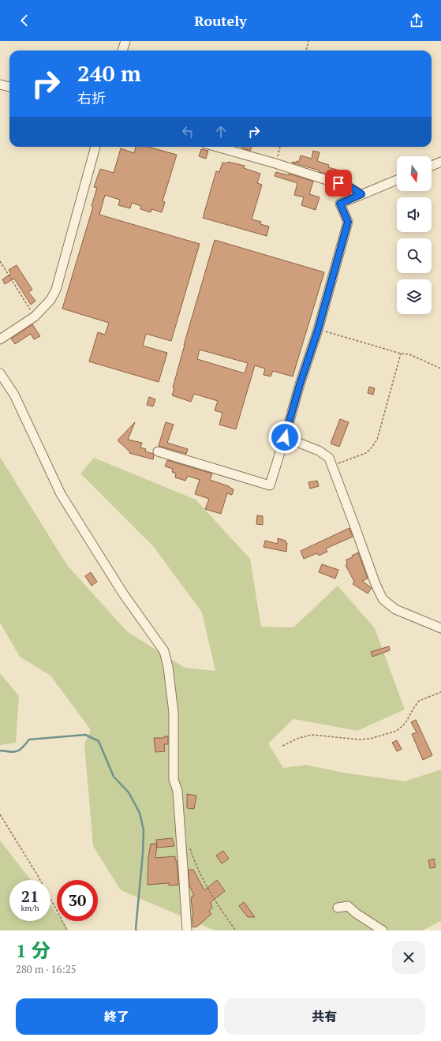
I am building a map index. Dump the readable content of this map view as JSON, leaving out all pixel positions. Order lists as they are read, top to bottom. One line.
{"north":"bottom","page":{"header":"Routely","turn":["240 m","右折"],"speed":"21 km/h","limit":"30","heading":["1 分","280 m · 16:25"],"buttons":["終了","共有"]}}
